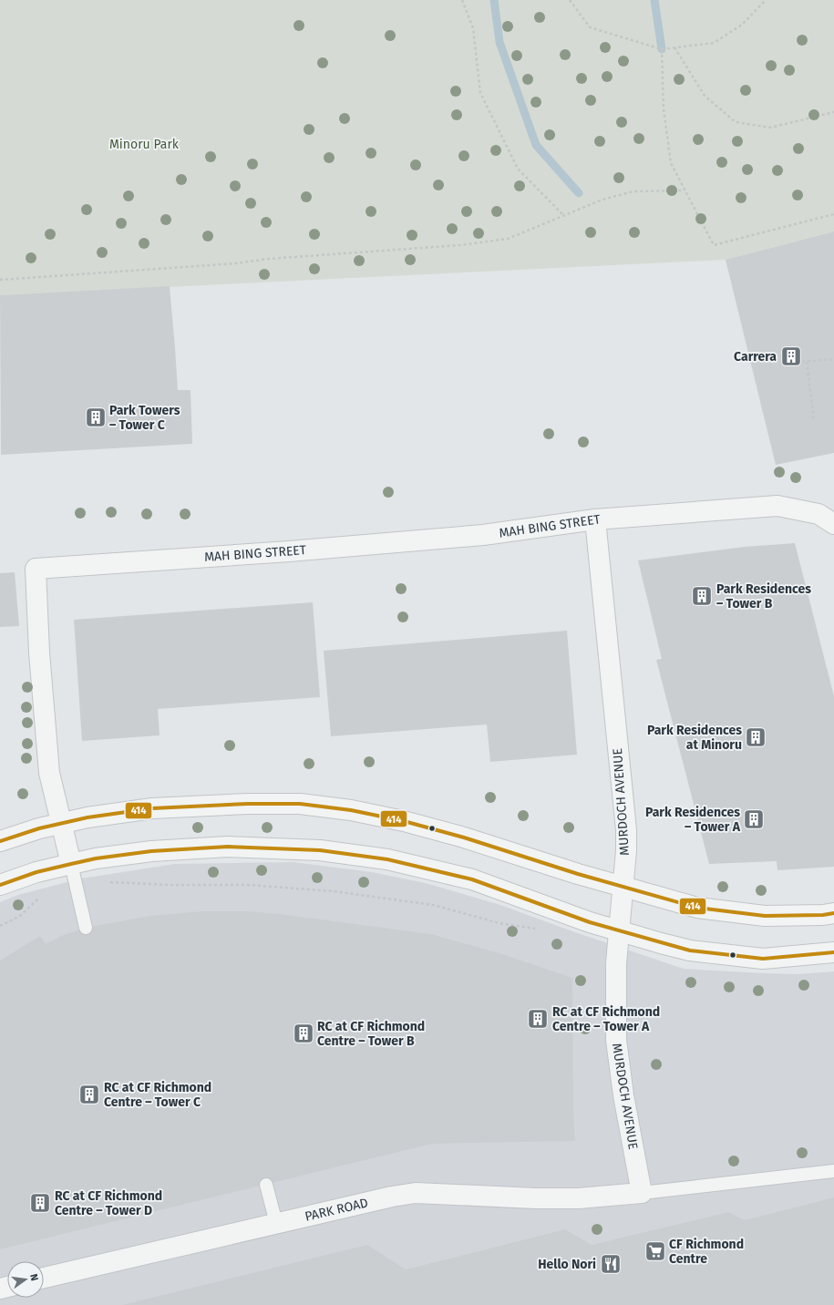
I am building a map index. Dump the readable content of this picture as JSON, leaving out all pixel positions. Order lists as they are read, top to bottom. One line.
{"streets":{"street":["MAH BING STREET","MURDOCH AVENUE","PARK ROAD"]},"crossings":[["MAH BING STREET","MURDOCH AVENUE"],["MURDOCH AVENUE","PARK ROAD"]],"parks":["Minoru Park"],"places":{"building":["Carrera","Park Towers – Tower C","Park Residences – Tower B","Park Residences at Minoru","Park Residences – Tower A","RC at CF Richmond Centre – Tower A","RC at CF Richmond Centre – Tower B","RC at CF Richmond Centre – Tower C","RC at CF Richmond Centre – Tower D"],"supermarket":["CF Richmond Centre"],"restaurant":["Hello Nori"]},"lines":["transit line 414"],"north":"right"}
